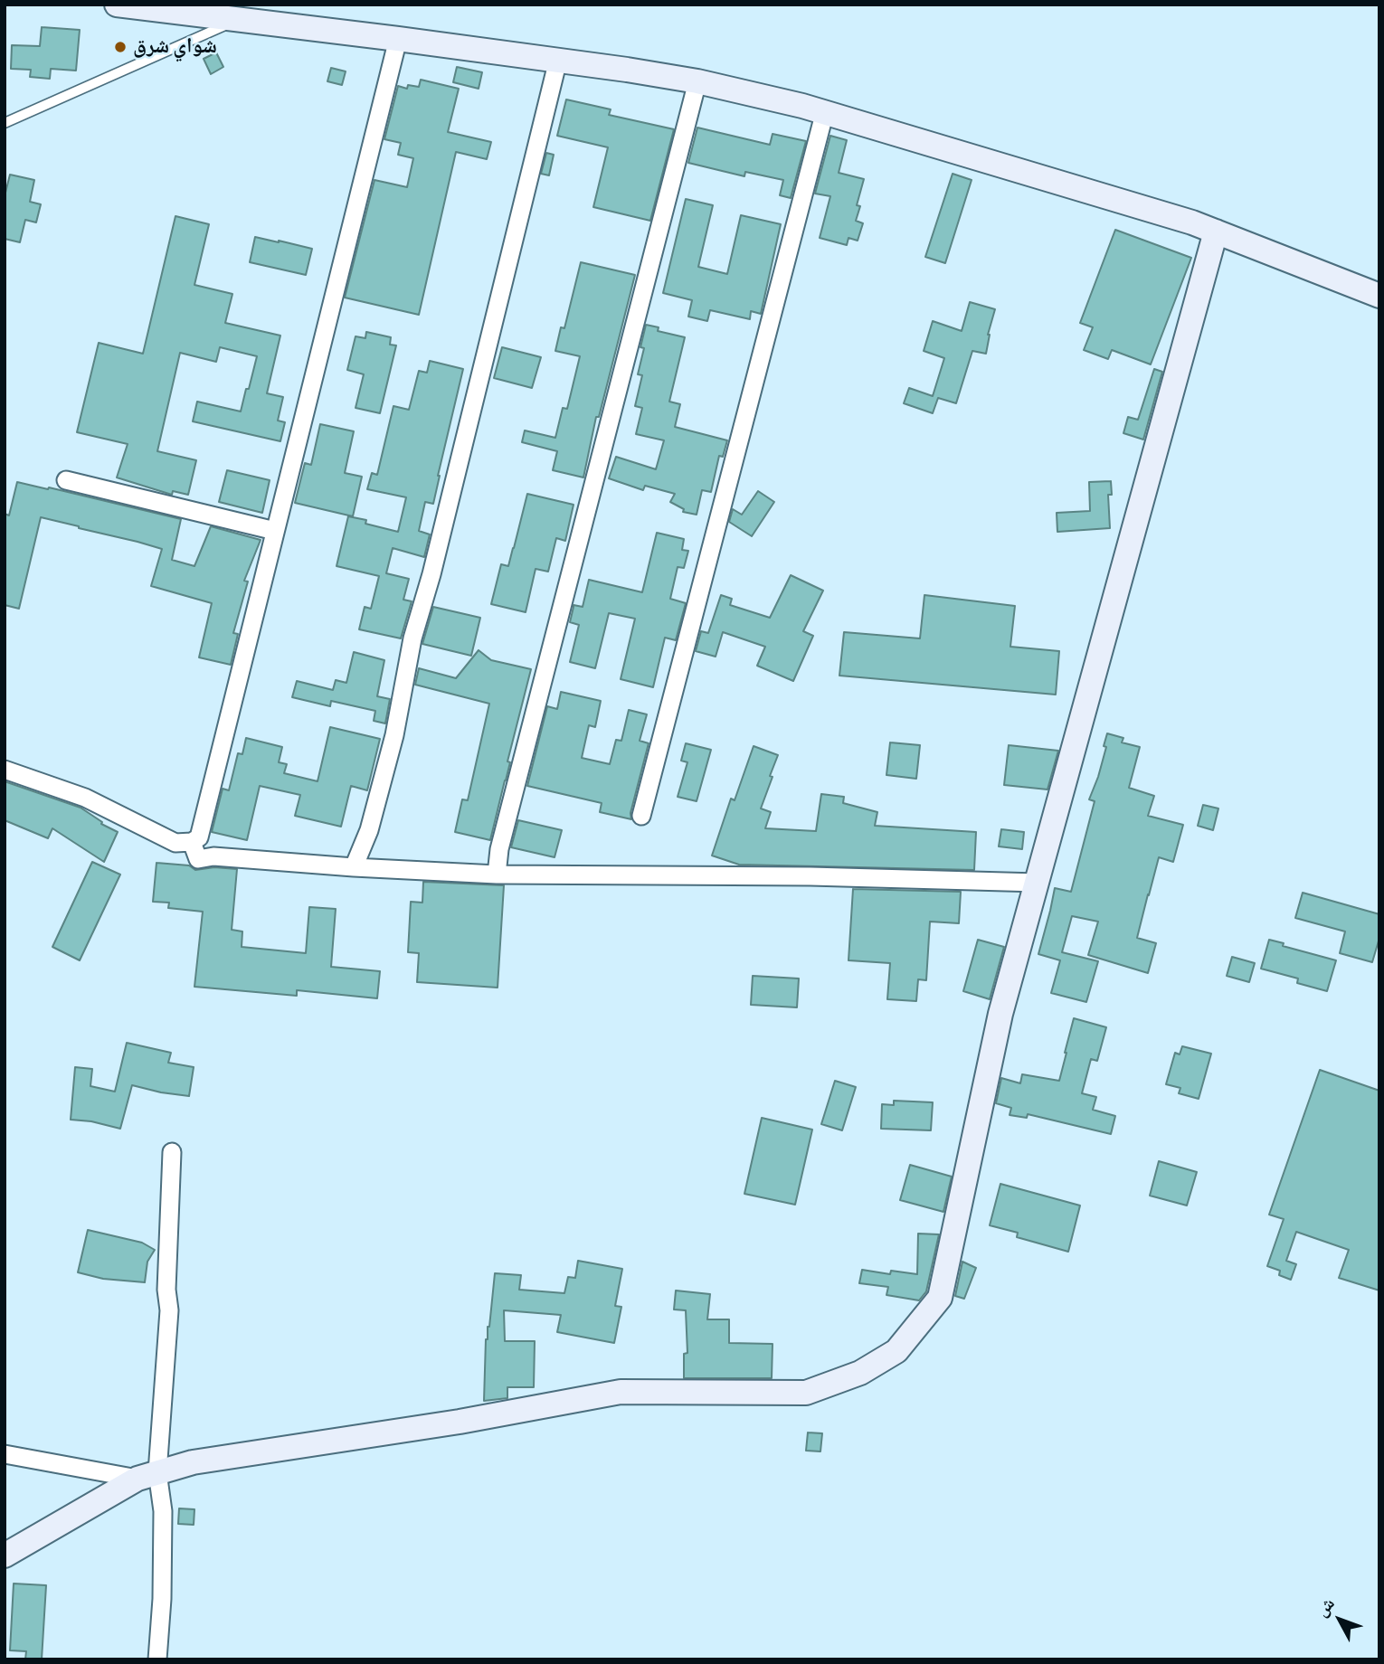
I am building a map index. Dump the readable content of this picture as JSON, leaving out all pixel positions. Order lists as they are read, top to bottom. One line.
{"places":["شواي شرق"],"north":"top left"}
